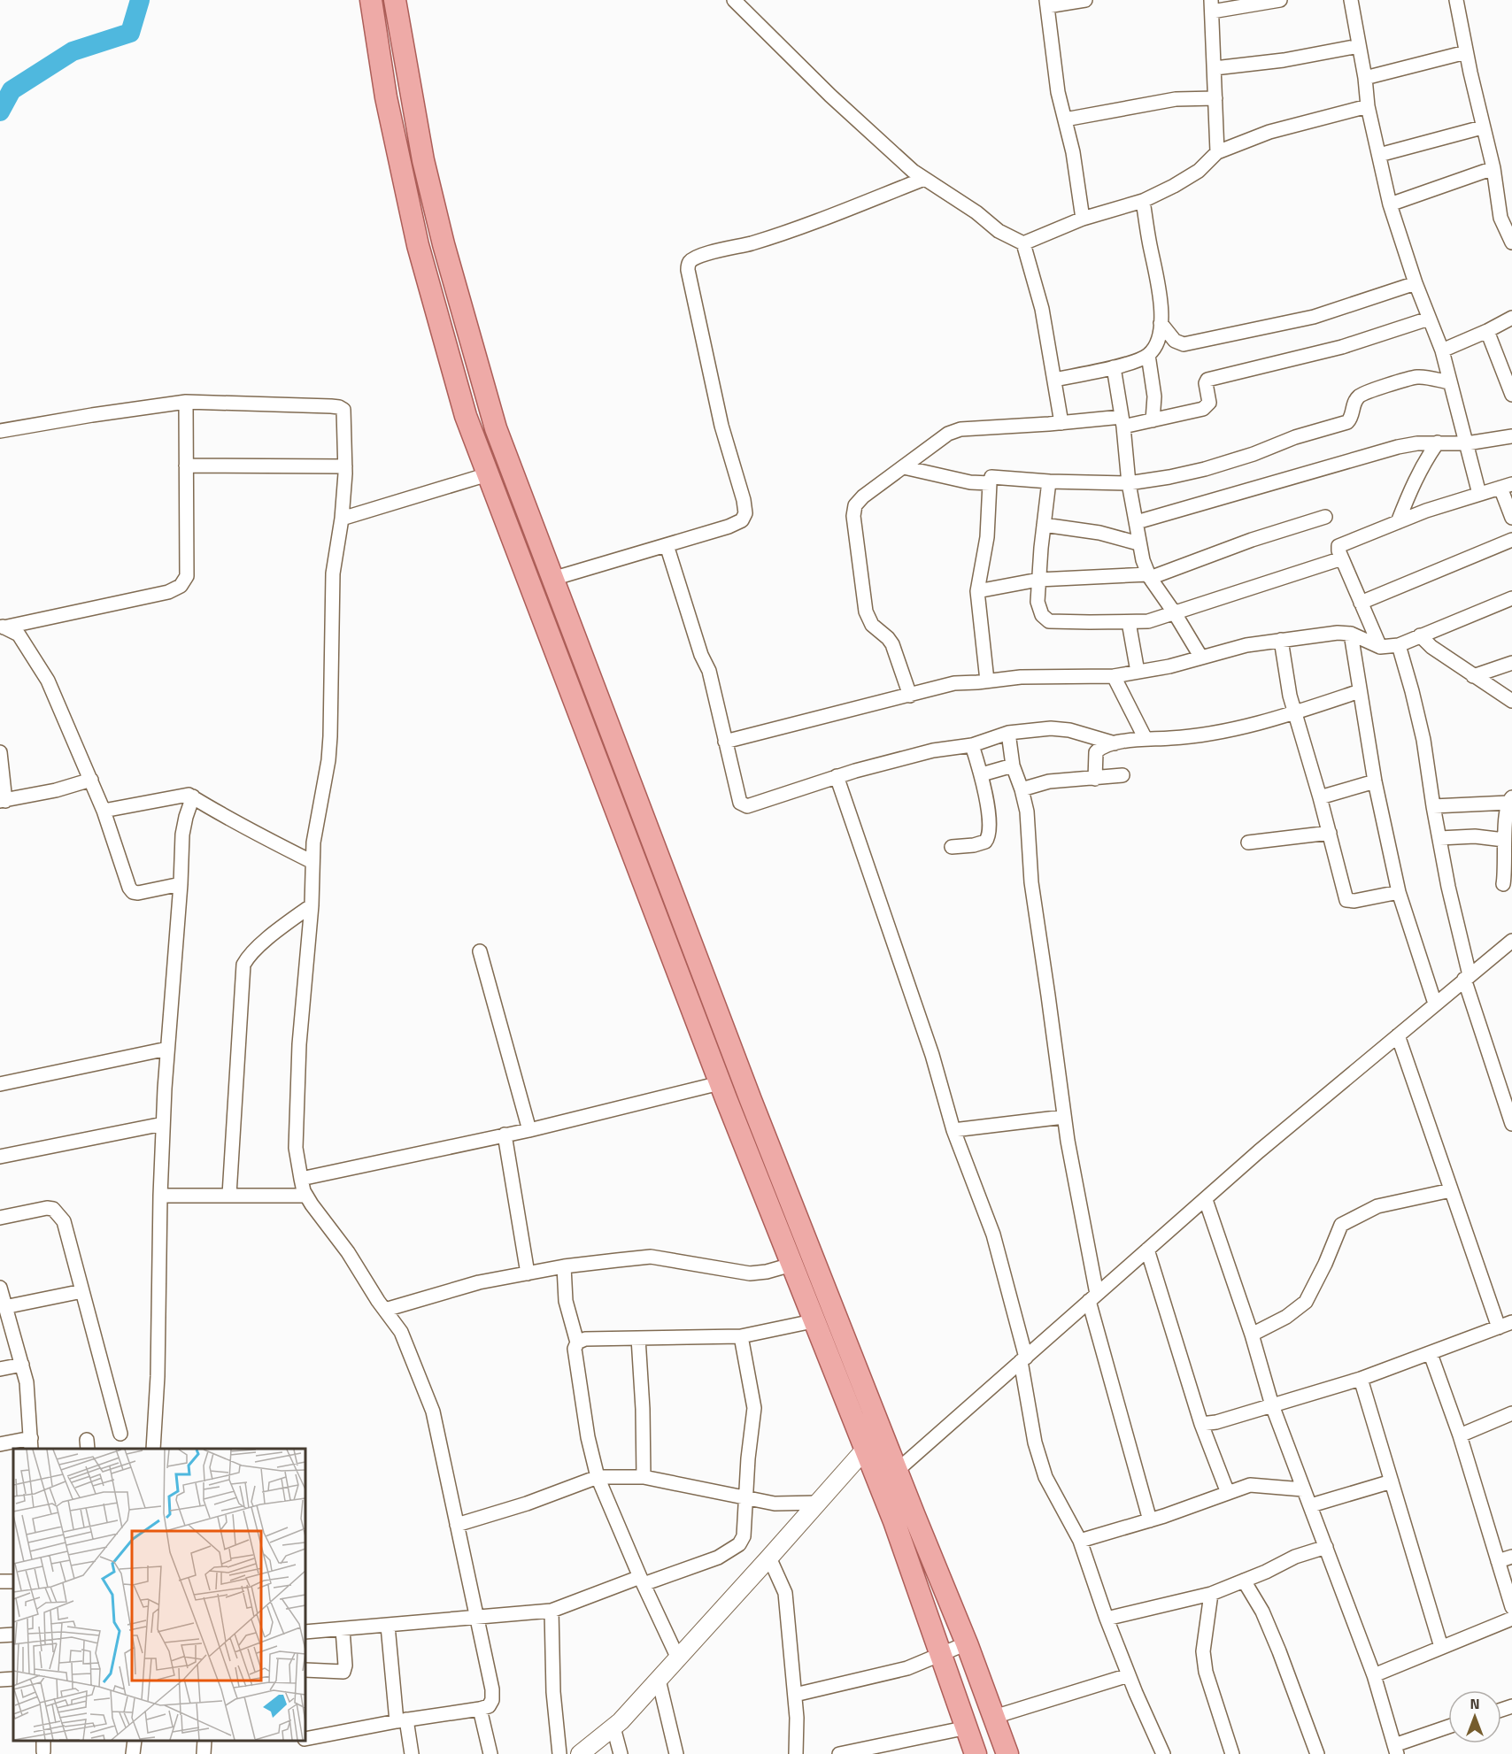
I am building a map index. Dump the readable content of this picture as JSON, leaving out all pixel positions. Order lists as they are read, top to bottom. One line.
{"north":"top"}
